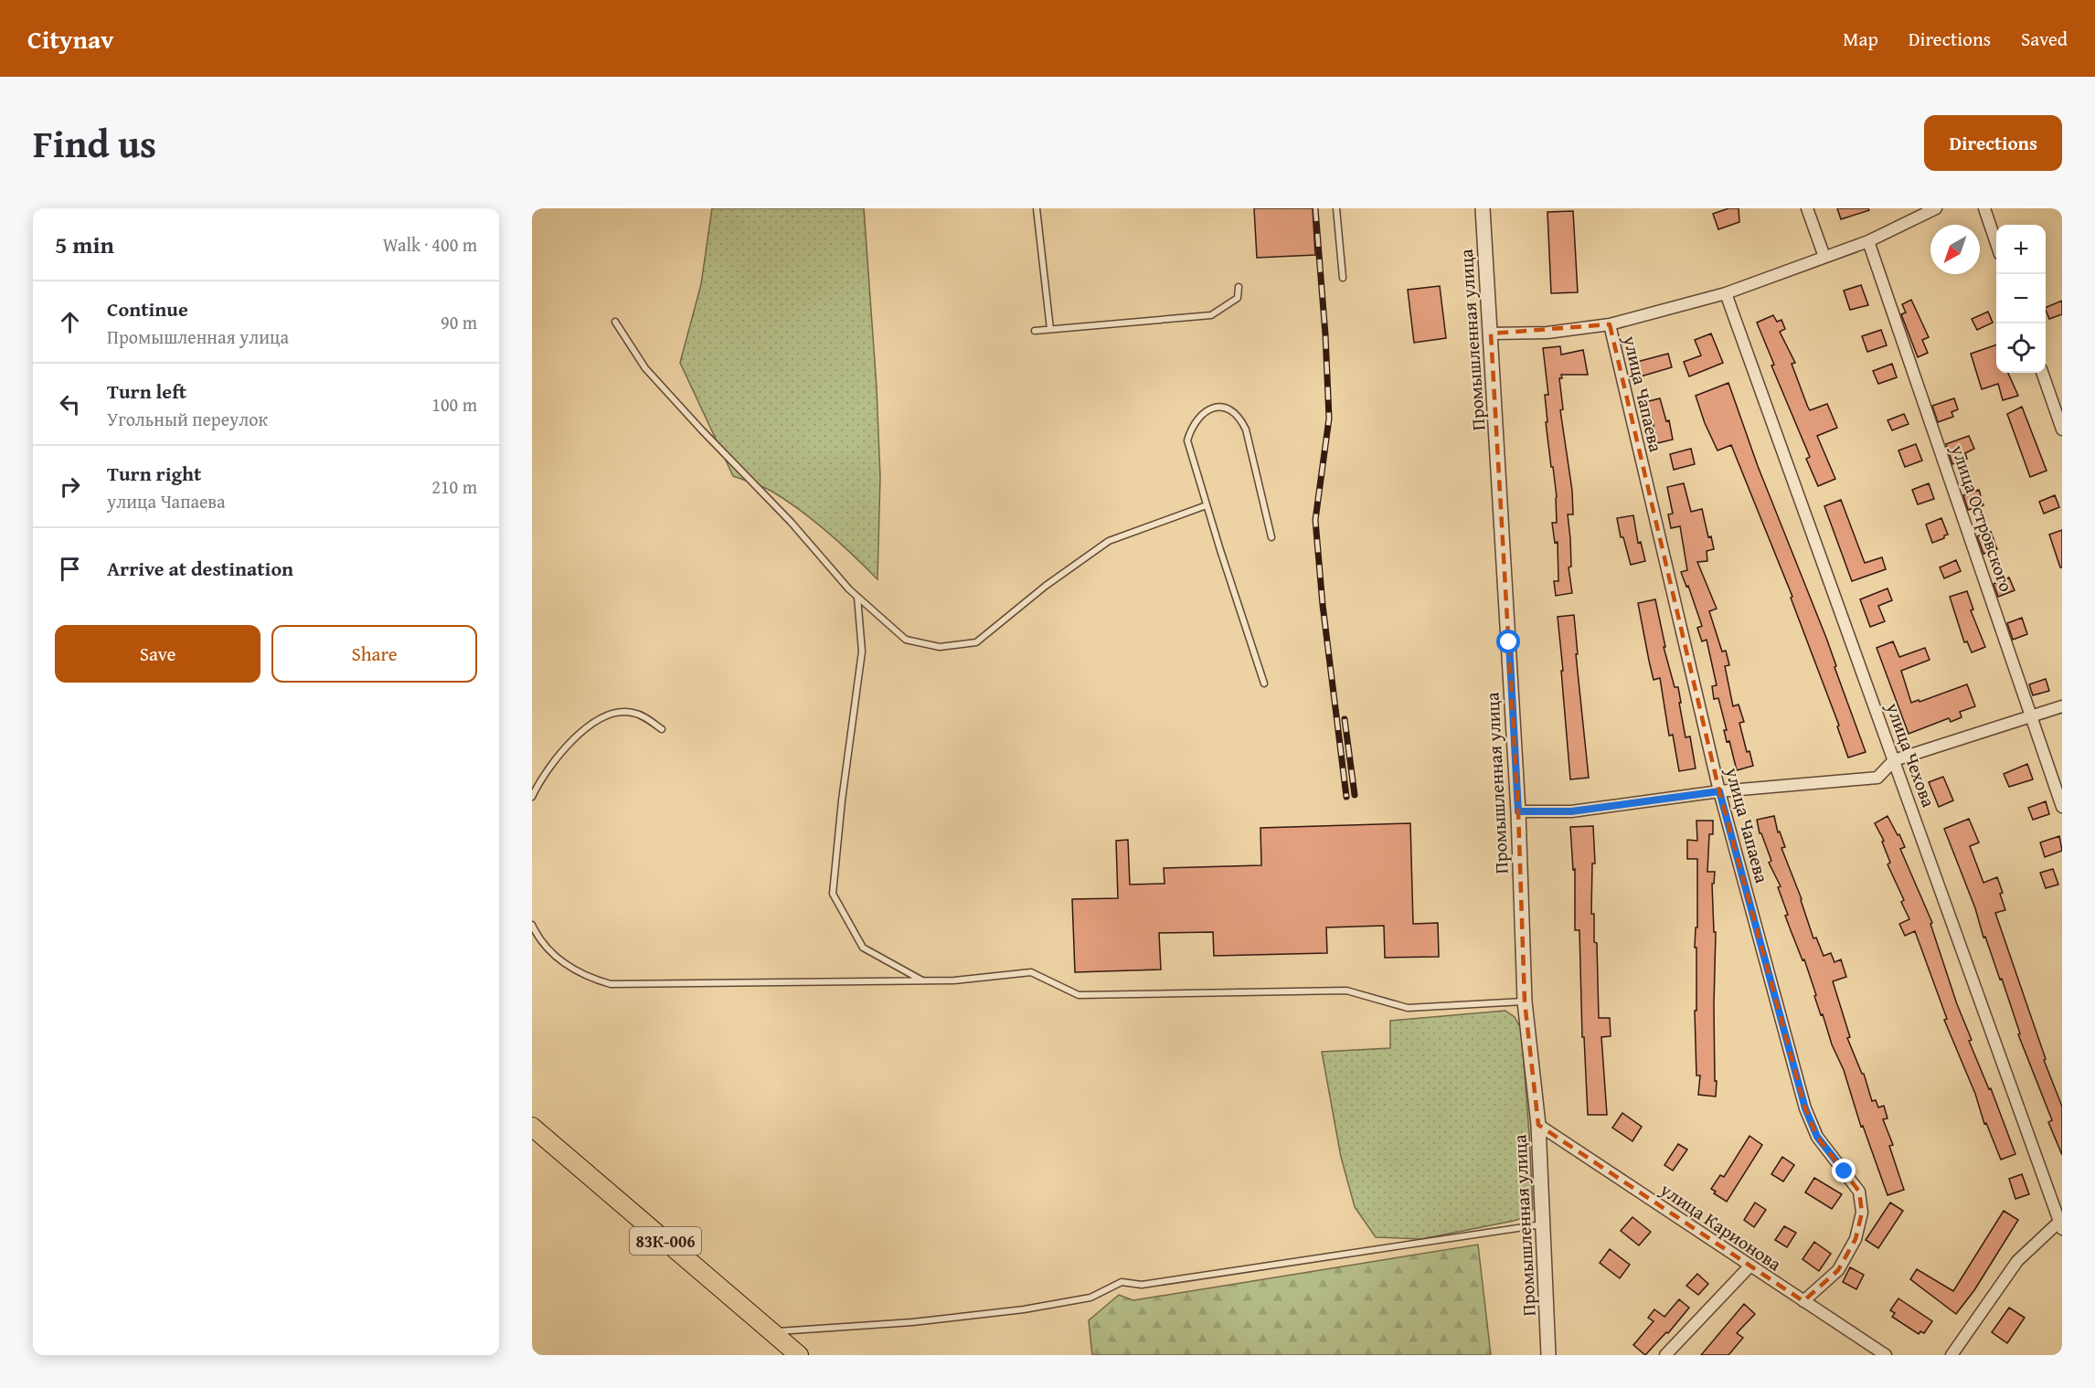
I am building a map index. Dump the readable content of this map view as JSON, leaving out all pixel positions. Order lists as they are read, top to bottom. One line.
{"streets":{"main road":["83К-006"],"street":["Промышленная улица","улица Чапаева","улица Островского","улица Чехова","улица Карионова"]},"crossings":[["Промышленная улица","улица Карионова"],["улица Чапаева","улица Карионова"]],"north":"bottom left","page":{"header":"Citynav","nav":["Map","Directions","Saved"],"title":"Find us","buttons":["Directions",["Save","Share"]],"heading":["5 min","Walk · 400 m"],"map_buttons":["+","−"],"list":[["Continue","Промышленная улица","90 m"],["Turn left","Угольный переулок","100 m"],["Turn right","улица Чапаева","210 m"],"Arrive at destination"]}}
